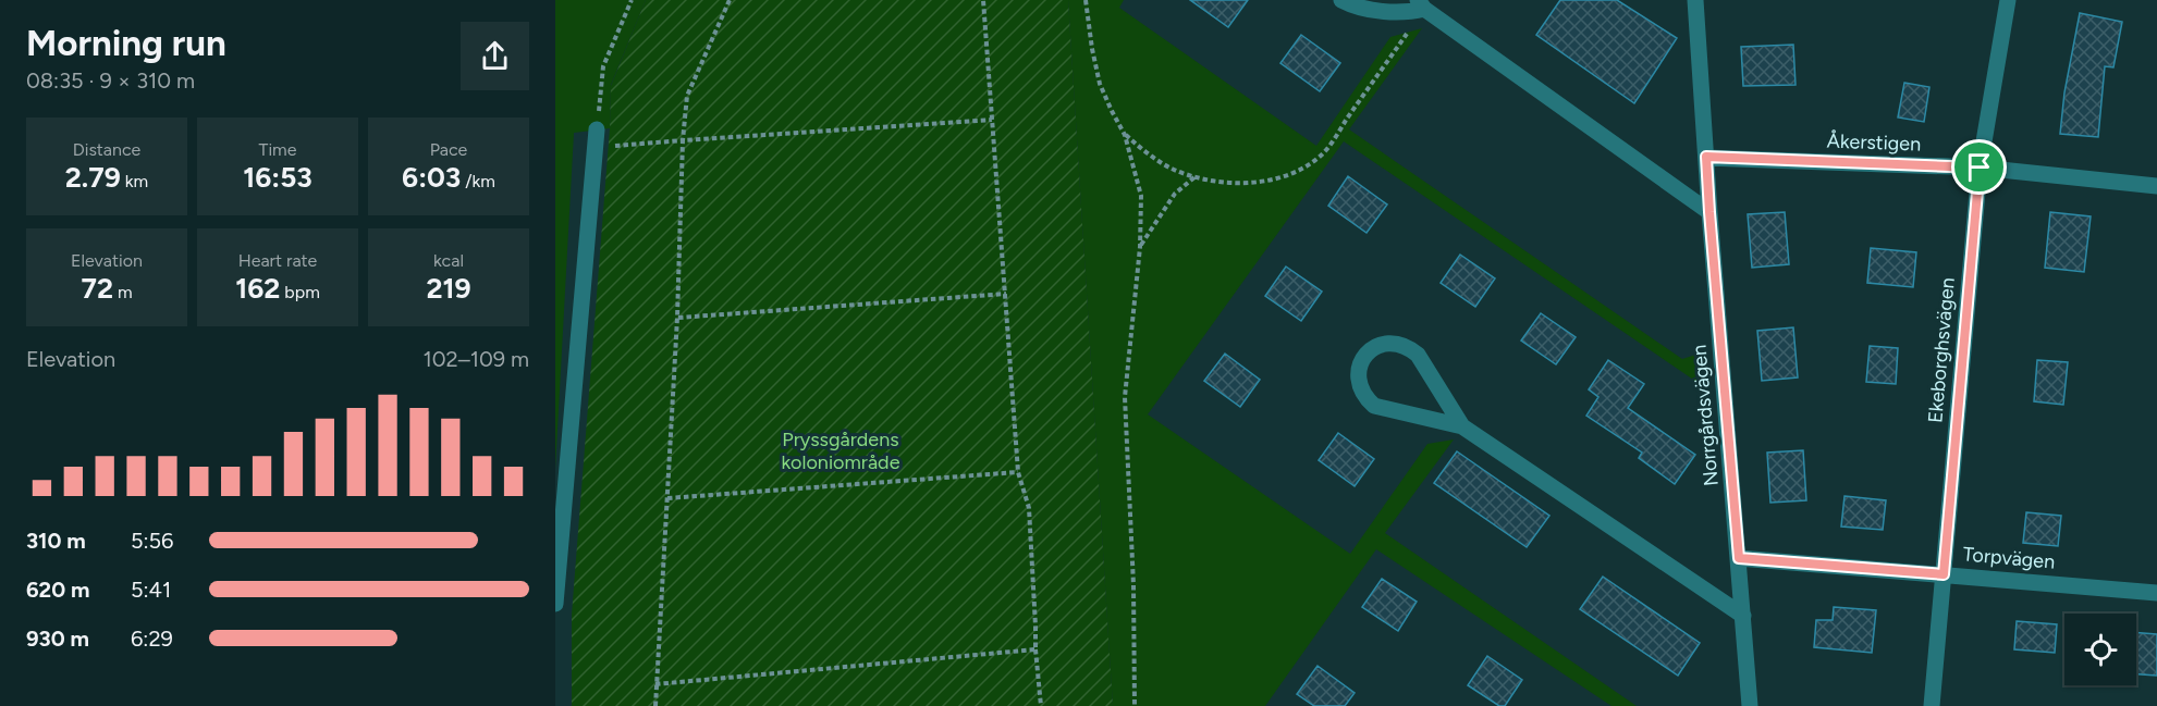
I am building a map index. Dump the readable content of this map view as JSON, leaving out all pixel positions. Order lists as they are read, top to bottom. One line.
{"streets":{"street":["Åkerstigen","Ekeborghsvägen","Norrgårdsvägen","Torpvägen"]},"crossings":[["Åkerstigen","Ekeborghsvägen"],["Åkerstigen","Norrgårdsvägen"],["Ekeborghsvägen","Torpvägen"],["Norrgårdsvägen","Torpvägen"]],"parks":["Pryssgårdens koloniområde"],"page":{"heading":["Morning run","08:35 · 9 × 310 m"],"stats":[["Distance","2.79 km"],["Time","16:53"],["Pace","6:03 /km"],["Elevation","72 m"],["Heart rate","162 bpm"],["kcal","219"]],"chart":["Elevation","102–109 m"],"list":[{"name":"310 m","note":"5:56"},{"name":"620 m","note":"5:41"},{"name":"930 m","note":"6:29"}]}}
